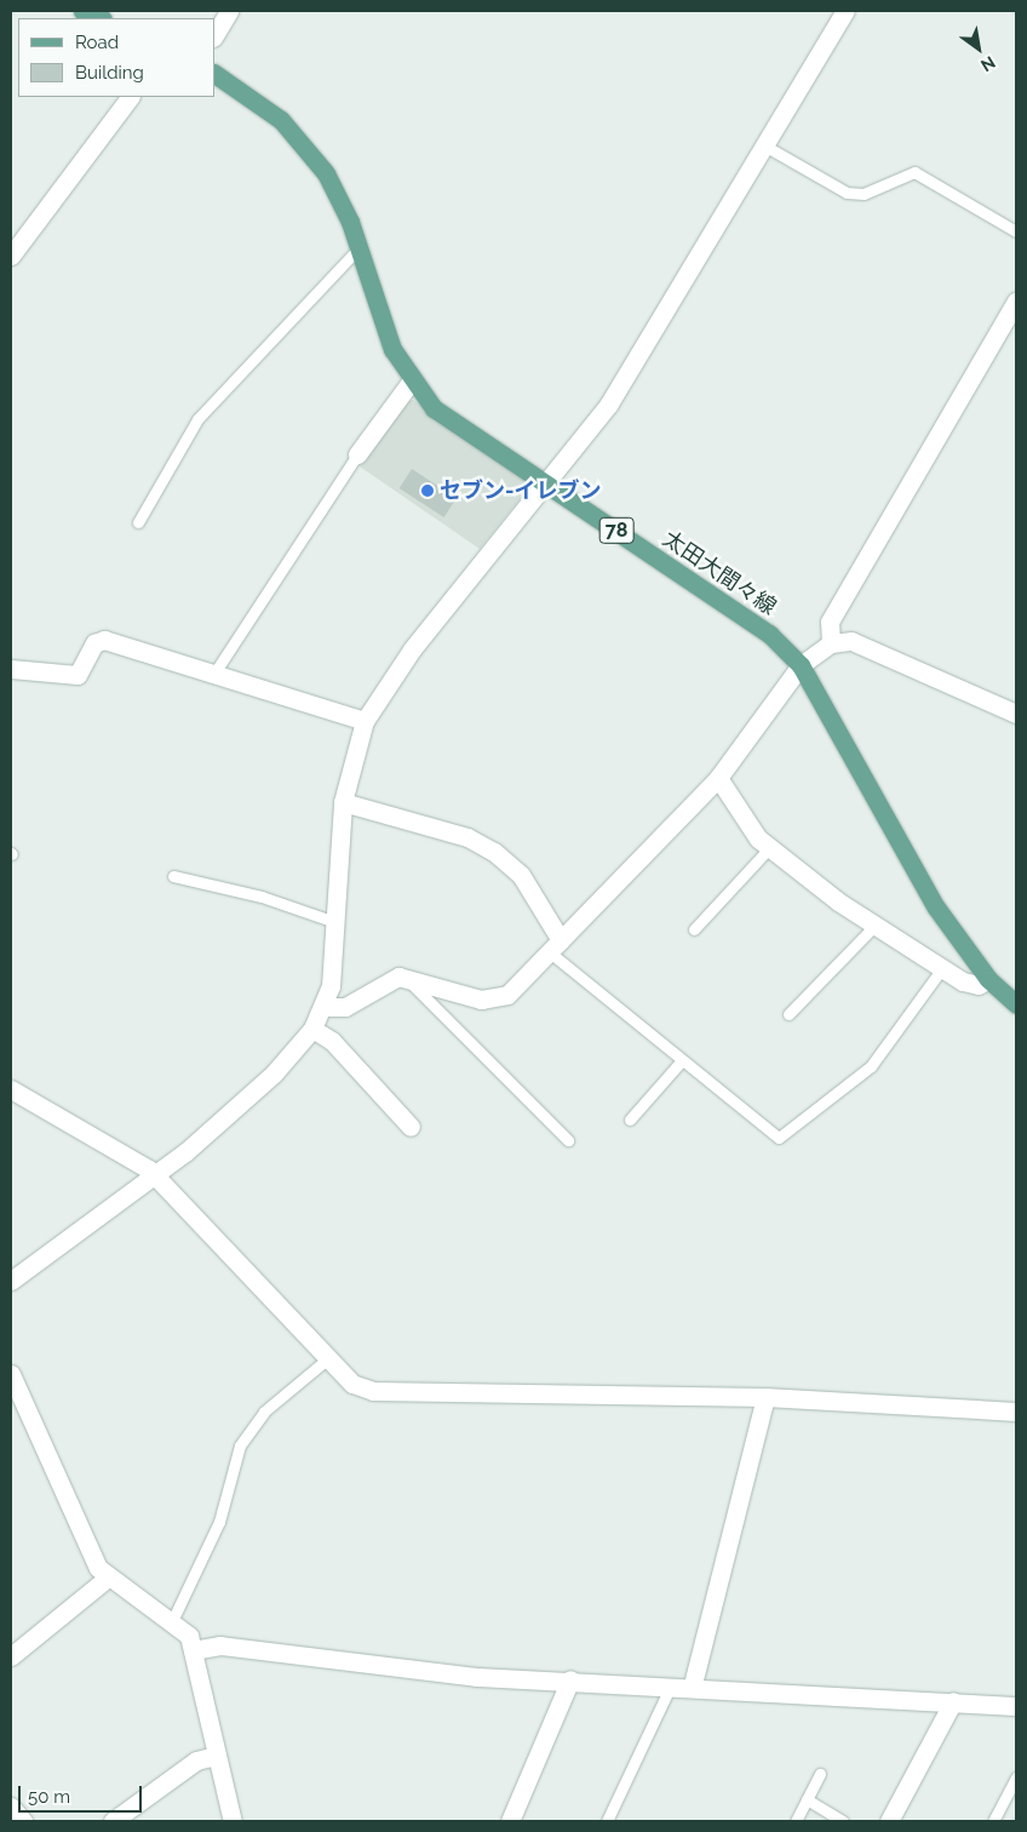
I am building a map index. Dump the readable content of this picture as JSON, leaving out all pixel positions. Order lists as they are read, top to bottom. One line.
{"streets":{"main road":["78","太田大間々線"]},"places":["セブン-イレブン"],"legend":["Road","Building"],"scale_bar":"50 m","north":"bottom right"}
